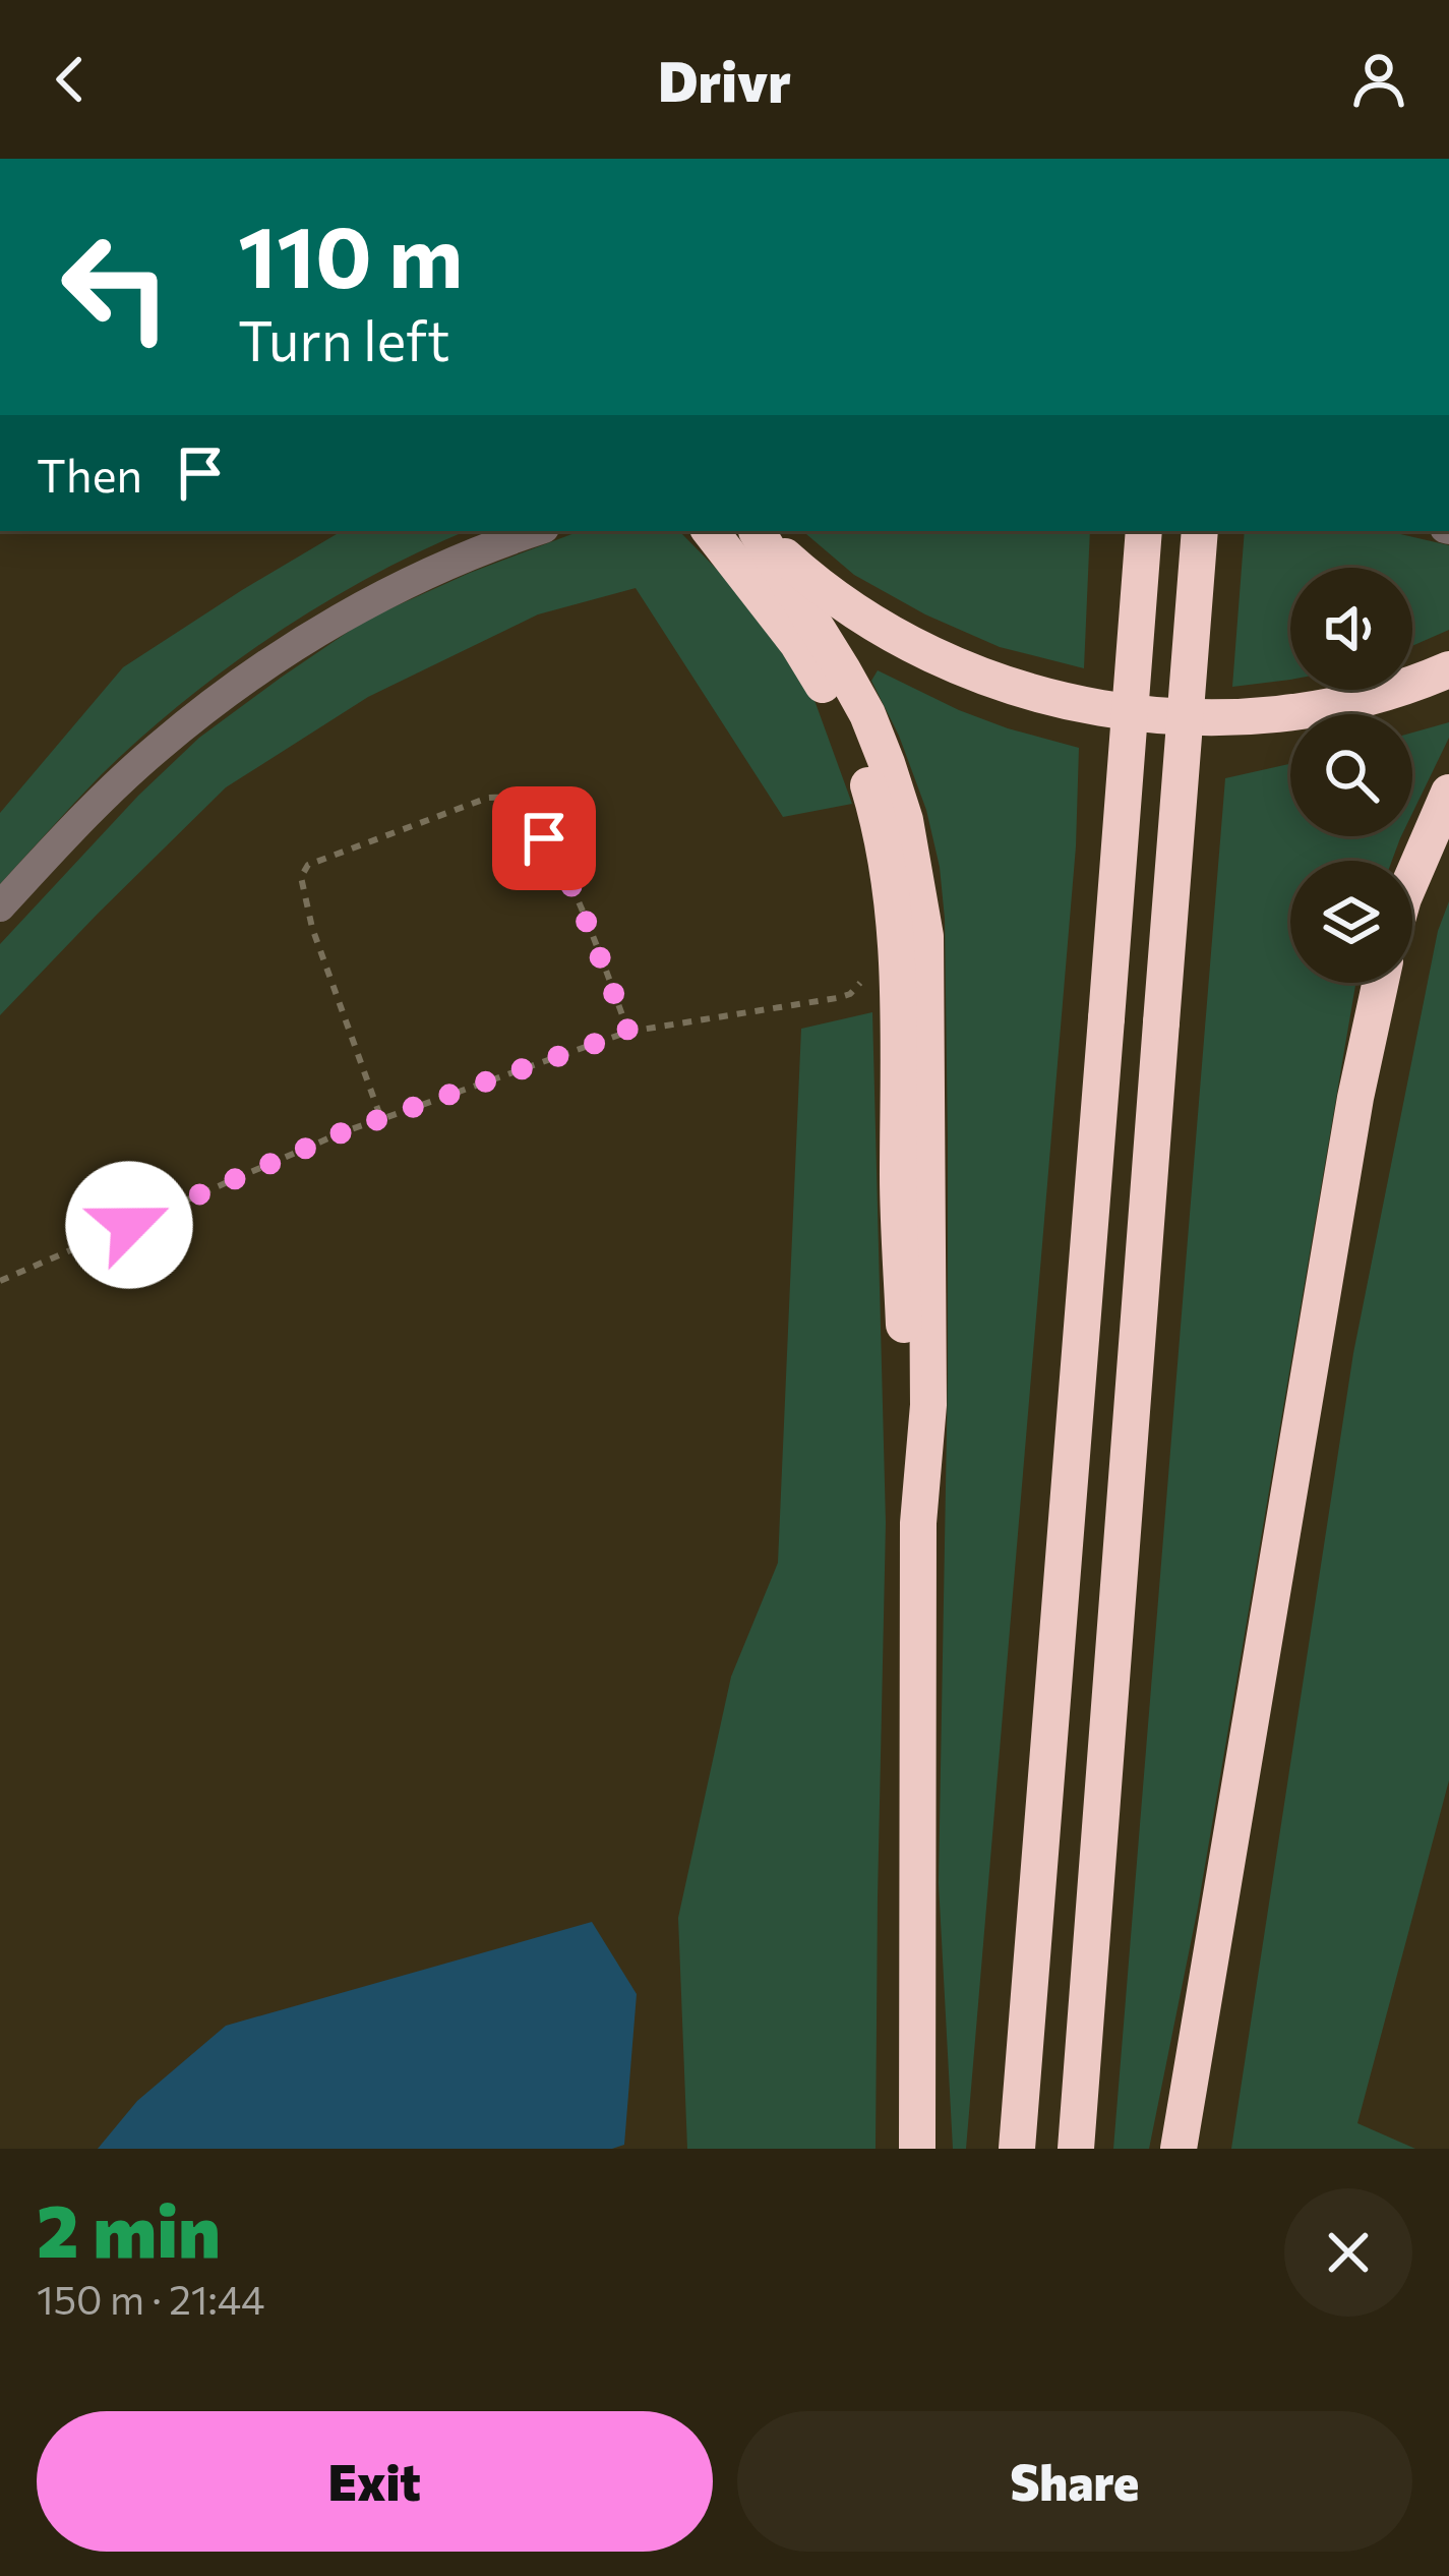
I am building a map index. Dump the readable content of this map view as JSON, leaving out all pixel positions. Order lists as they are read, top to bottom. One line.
{"page":{"header":"Drivr","turn":["110 m","Turn left"],"then":"Then","heading":["2 min","150 m · 21:44"],"buttons":["Exit","Share"]}}
